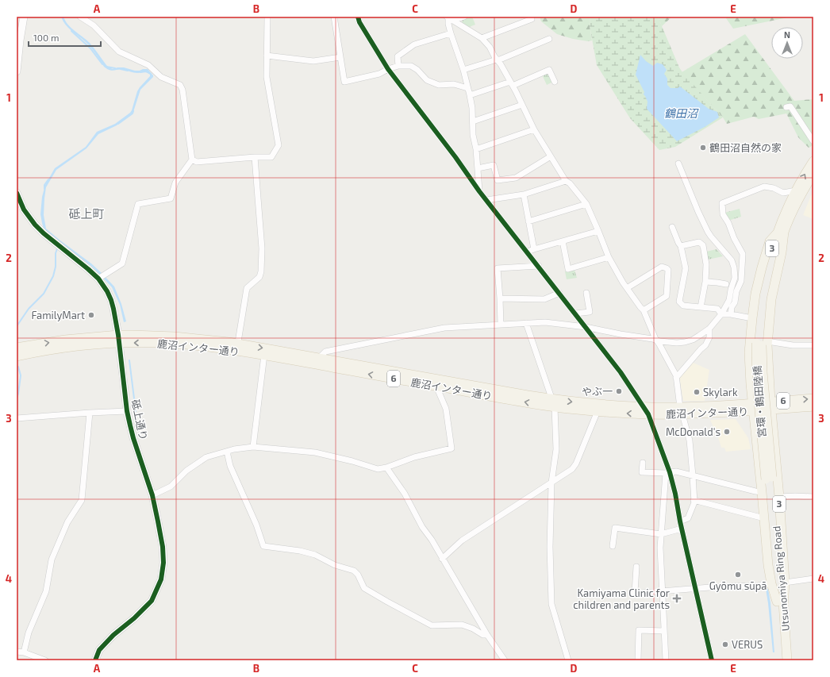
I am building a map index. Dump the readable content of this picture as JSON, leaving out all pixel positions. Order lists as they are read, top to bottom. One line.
{"streets":{"main road":["3","鹿沼インター通り","6","宮環・鶴田陸橋","Utsunomiya Ring Road"],"street":["砥上通り"]},"crossings":[["3","鹿沼インター通り"],["3","宮環・鶴田陸橋"],["3","Utsunomiya Ring Road"],["鹿沼インター通り","砥上通り"],["宮環・鶴田陸橋","Utsunomiya Ring Road"]],"districts":["砥上町"],"water":["鶴田沼"],"places":{"other":["鶴田沼自然の家","FamilyMart","やぶ一","Skylark","McDonald's","Gyōmu sūpā","VERUS"],"health":["Kamiyama Clinic for children and parents"]},"scale_bar":"100 m","north":"top","grid":{"columns":["A","B","C","D","E"],"rows":["1","2","3","4"]}}
